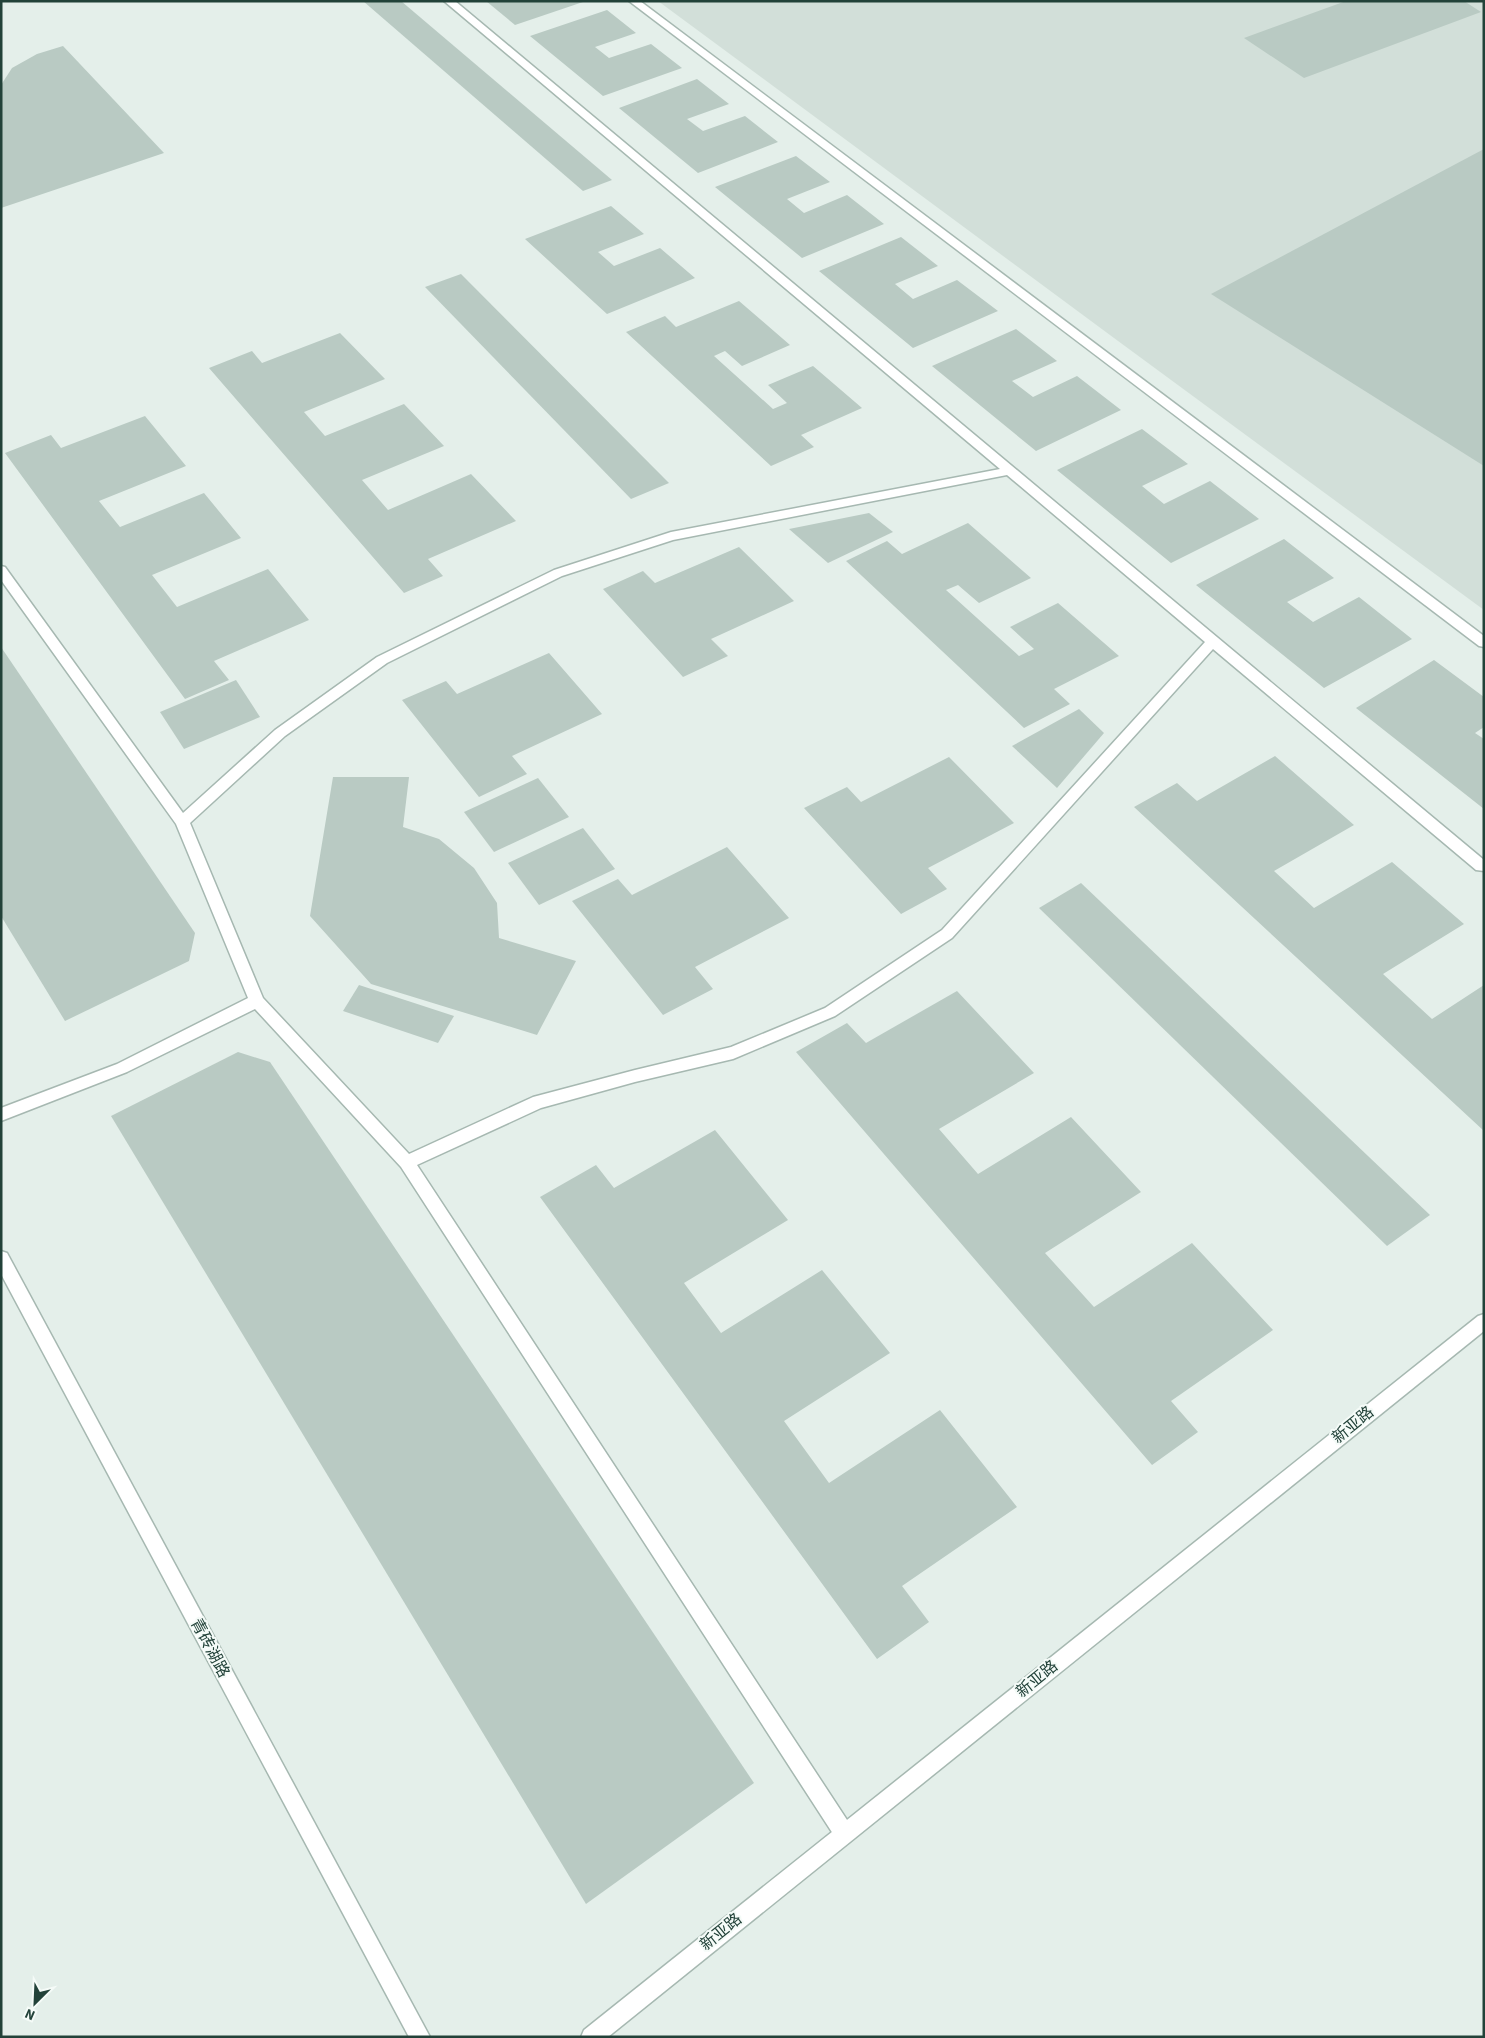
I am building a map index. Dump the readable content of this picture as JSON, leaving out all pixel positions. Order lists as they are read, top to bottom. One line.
{"streets":{"street":["新亚路","青砖湖路"]},"north":"bottom left"}
